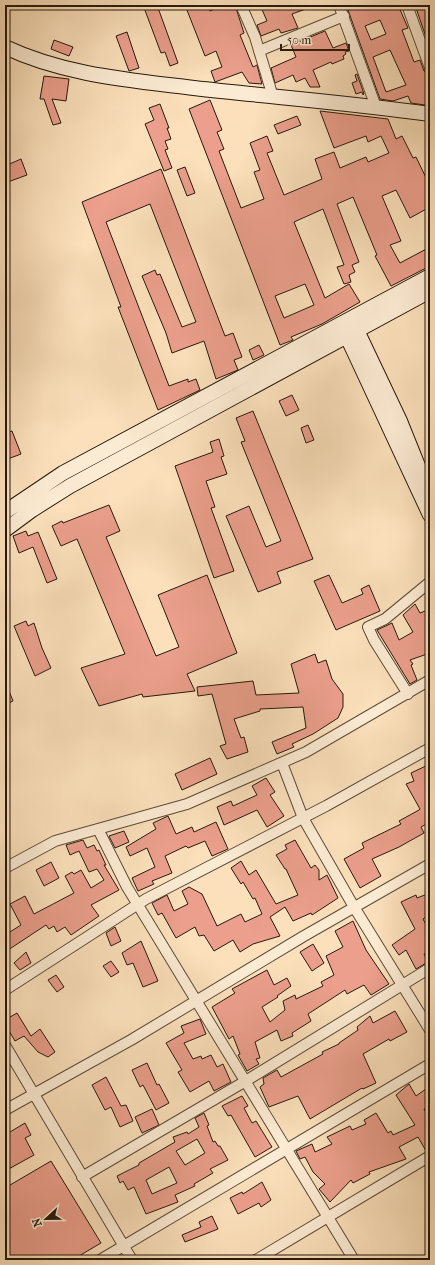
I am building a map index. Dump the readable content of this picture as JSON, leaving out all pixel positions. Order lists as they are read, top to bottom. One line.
{"scale_bar":"50 m","north":"left"}
